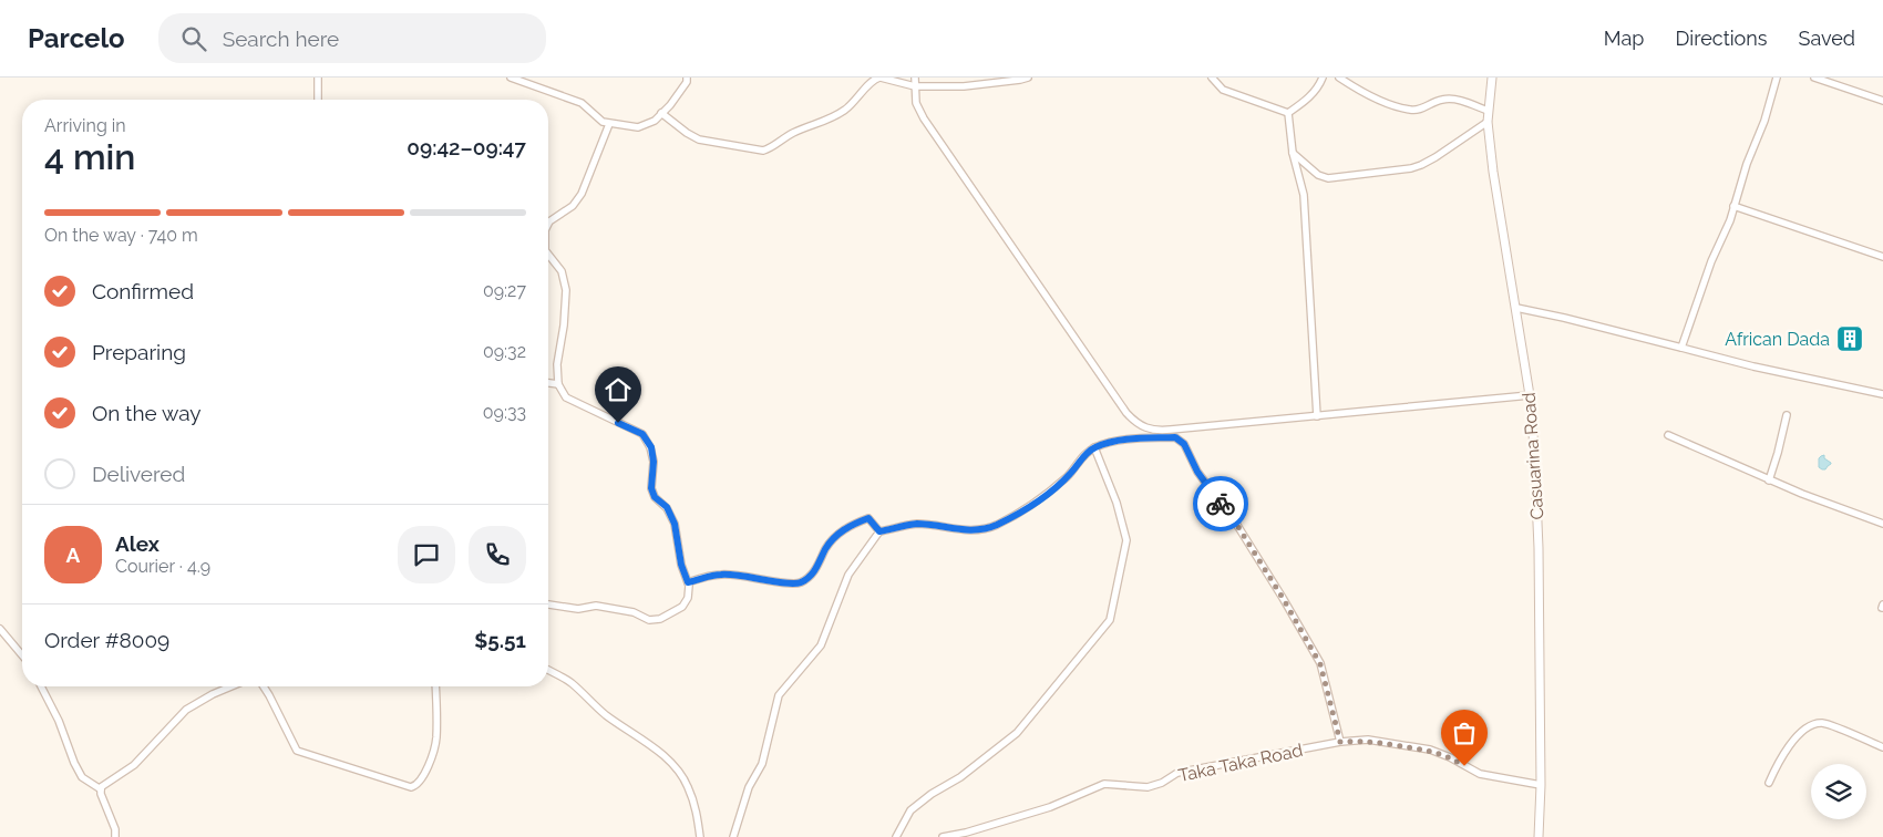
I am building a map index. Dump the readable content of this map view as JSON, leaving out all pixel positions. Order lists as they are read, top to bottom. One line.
{"streets":{"street":["Casuarina Road","Taka Taka Road"]},"crossings":[["Casuarina Road","Taka Taka Road"]],"places":{"building":["African Dada"]},"page":{"header":"Parcelo","search":"Search here","nav":["Map","Directions","Saved"],"heading":["4 min","Arriving in","09:42–09:47"],"panel":["Alex","Courier · 4.9","Order #8009","$5.51"],"bar":"On the way · 740 m","list":[["Confirmed","09:27"],["Preparing","09:32"],["On the way","09:33"],"Delivered"],"round":"A"}}
